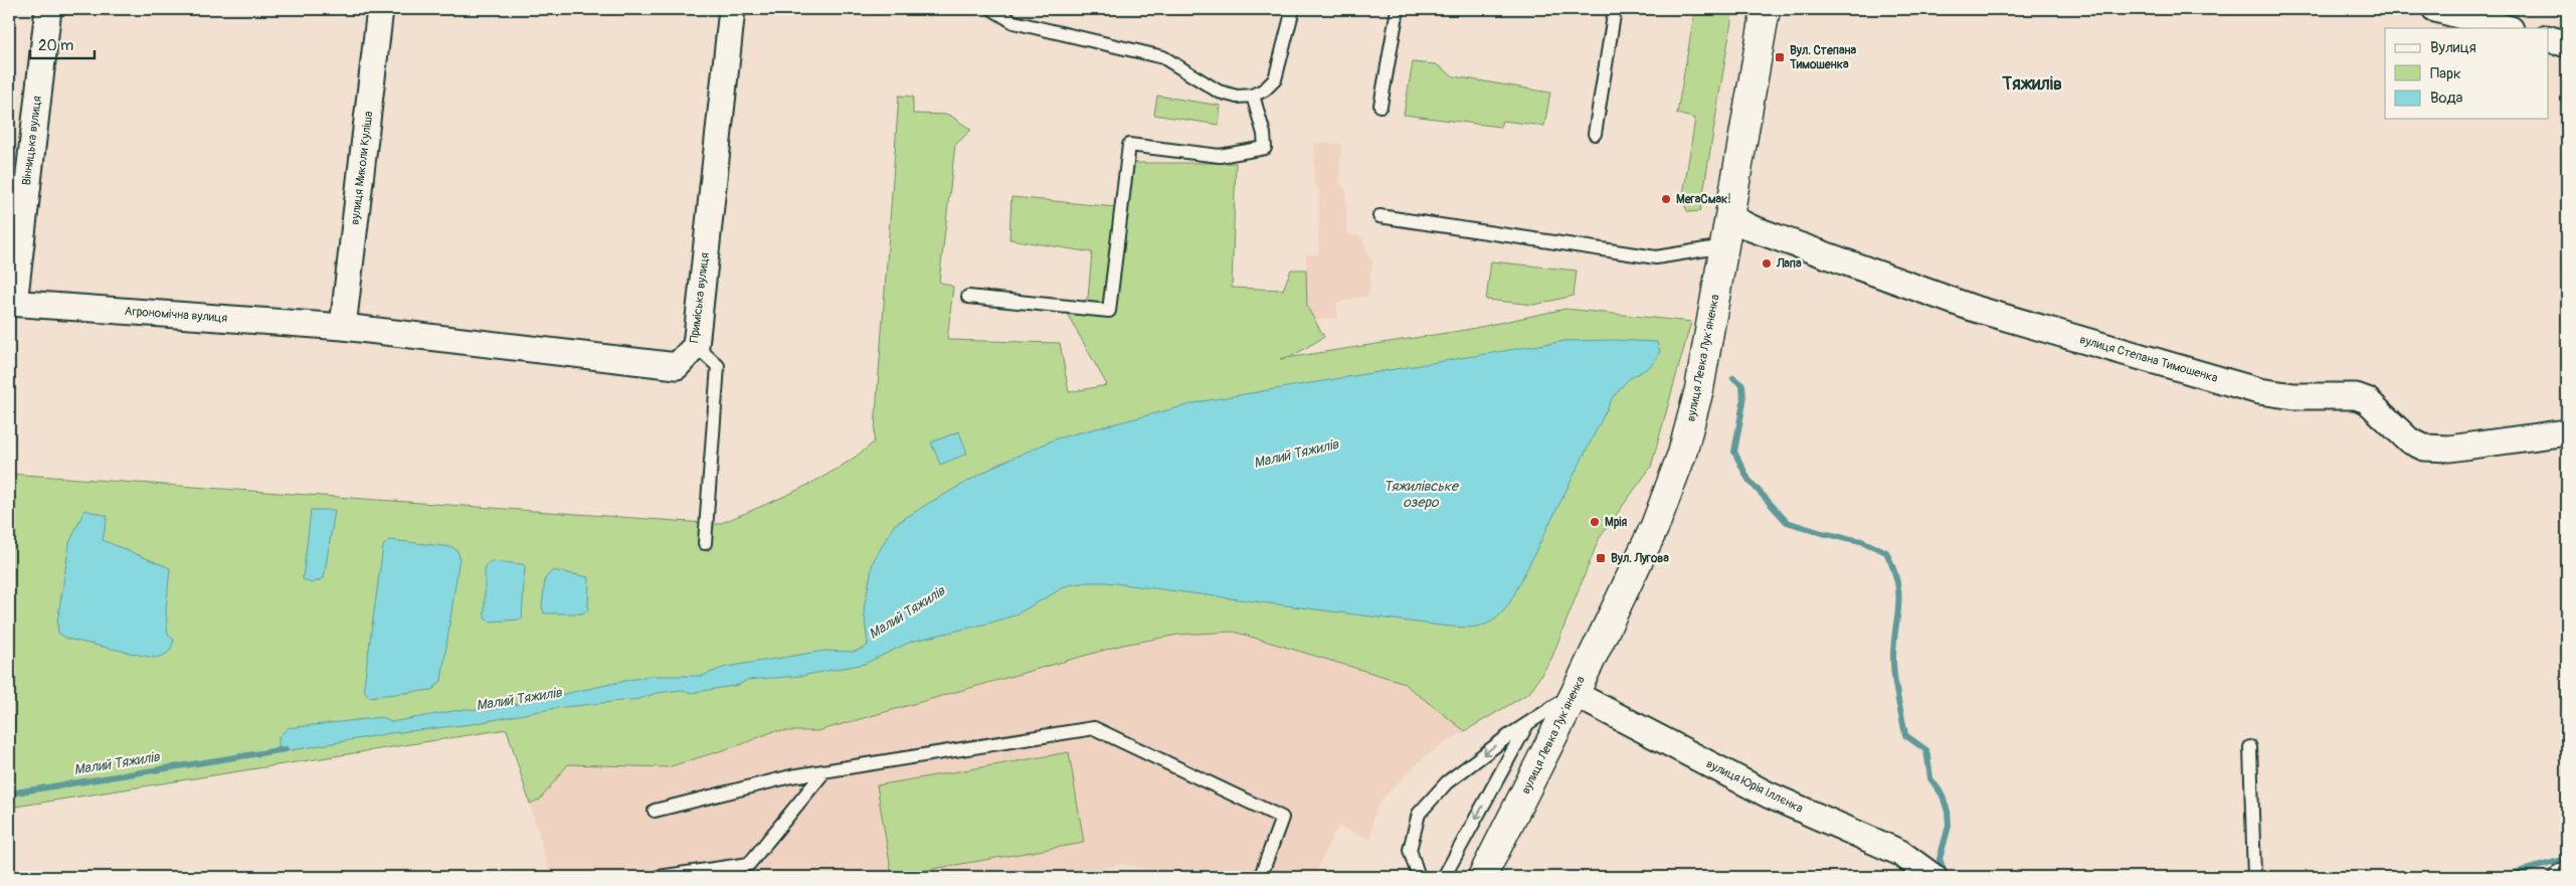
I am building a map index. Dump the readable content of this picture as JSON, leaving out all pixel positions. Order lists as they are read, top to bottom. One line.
{"streets":{"main road":["вулиця Левка Лукʼяненка"],"street":["Вінницька вулиця","вулиця Миколи Куліша","Приміська вулиця","Агрономічна вулиця","вулиця Степана Тимошенка","вулиця Юрія Іллєнка"]},"crossings":[["Вінницька вулиця","Агрономічна вулиця"],["вулиця Миколи Куліша","Приміська вулиця"],["вулиця Миколи Куліша","Агрономічна вулиця"],["Приміська вулиця","Агрономічна вулиця"],["вулиця Левка Лукʼяненка","вулиця Степана Тимошенка"],["вулиця Левка Лукʼяненка","вулиця Юрія Іллєнка"]],"districts":["Тяжилів"],"water":["Малий Тяжилів","Тяжилівське озеро"],"places":{"transit":["Вул. Степана Тимошенка","Вул. Лугова"],"other":["МегаСмак!","Лапа","Мрія"]},"legend":["Вулиця","Парк","Вода"],"scale_bar":"20 m"}
